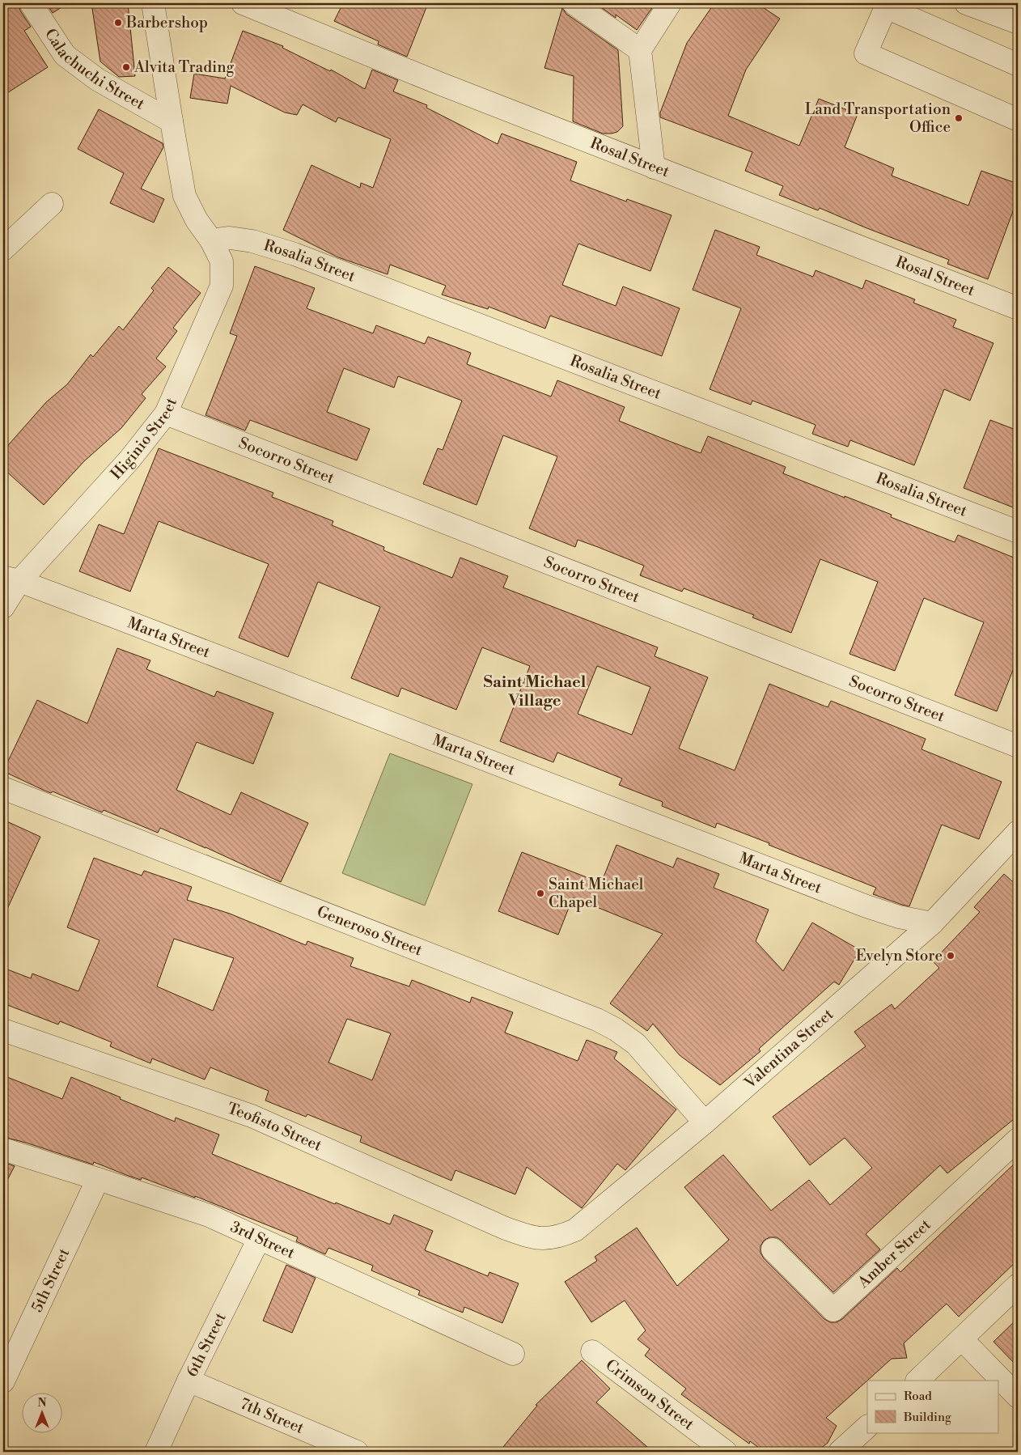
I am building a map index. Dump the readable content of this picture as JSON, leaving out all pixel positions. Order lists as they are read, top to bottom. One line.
{"streets":{"street":["Calachuchi Street","Rosal Street","Rosalia Street","Higinio Street","Socorro Street","Marta Street","Generoso Street","Valentina Street","Teofisto Street","3rd Street","Amber Street","5th Street","6th Street","Crimson Street","7th Street"]},"crossings":[["Calachuchi Street","Higinio Street"],["Rosalia Street","Higinio Street"],["Higinio Street","Socorro Street"],["Higinio Street","Marta Street"],["Marta Street","Valentina Street"],["Generoso Street","Valentina Street"],["Valentina Street","Teofisto Street"],["3rd Street","5th Street"],["3rd Street","6th Street"],["6th Street","7th Street"]],"districts":["Saint Michael Village"],"places":["Barbershop","Alvita Trading","Land Transportation Office","Saint Michael Chapel","Evelyn Store"],"legend":["Road","Building"],"north":"top"}
